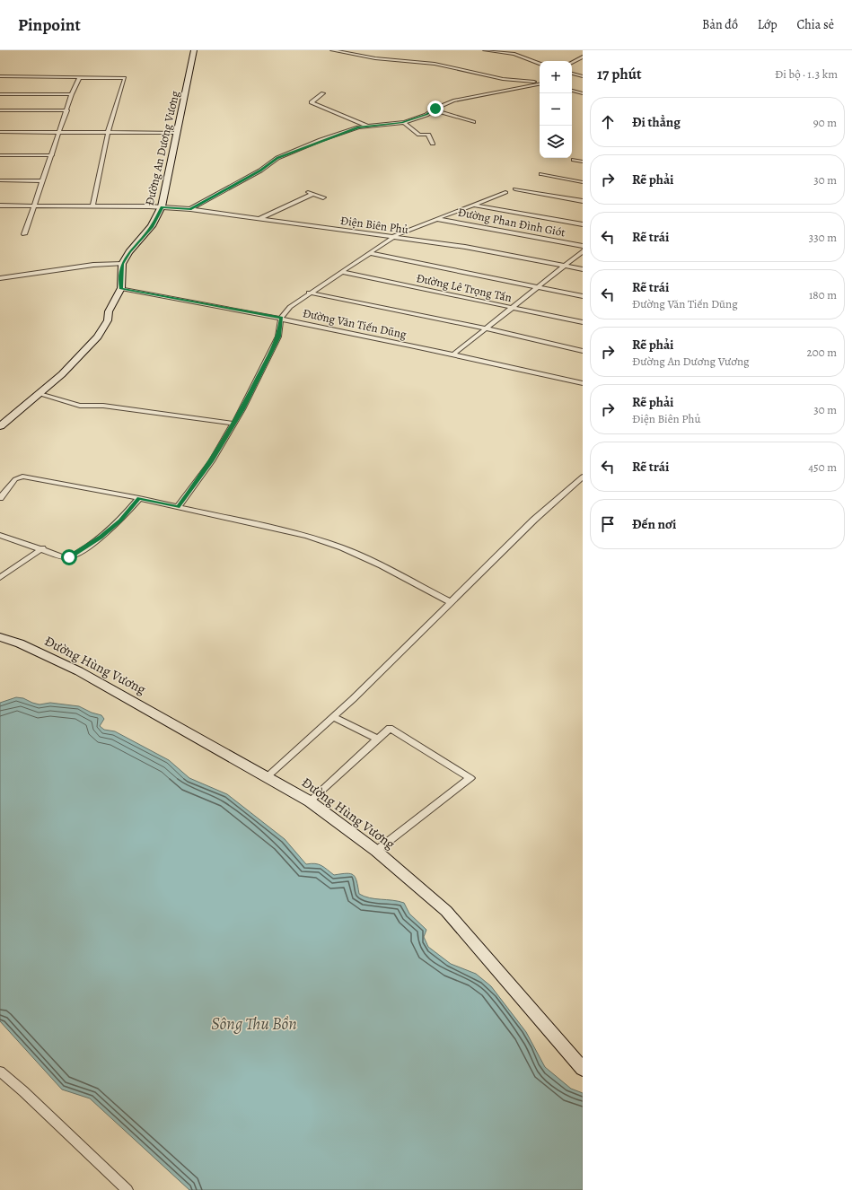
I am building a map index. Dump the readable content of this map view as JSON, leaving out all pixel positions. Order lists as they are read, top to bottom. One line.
{"streets":{"main road":["Đường An Dương Vương","Đường Hùng Vương"],"street":["Đường Phan Đình Giót","Điện Biên Phủ","Đường Lê Trọng Tấn","Đường Văn Tiến Dũng"]},"crossings":[["Đường An Dương Vương","Điện Biên Phủ"],["Đường An Dương Vương","Đường Văn Tiến Dũng"]],"water":["Sông Thu Bồn"],"page":{"header":"Pinpoint","nav":["Bản đồ","Lớp","Chia sẻ"],"heading":["17 phút","Đi bộ · 1.3 km"],"map_buttons":["+","−"],"list":[["Đi thẳng","90 m"],["Rẽ phải","30 m"],["Rẽ trái","330 m"],["Rẽ trái","Đường Văn Tiến Dũng","180 m"],["Rẽ phải","Đường An Dương Vương","200 m"],["Rẽ phải","Điện Biên Phủ","30 m"],["Rẽ trái","450 m"],"Đến nơi"]}}
